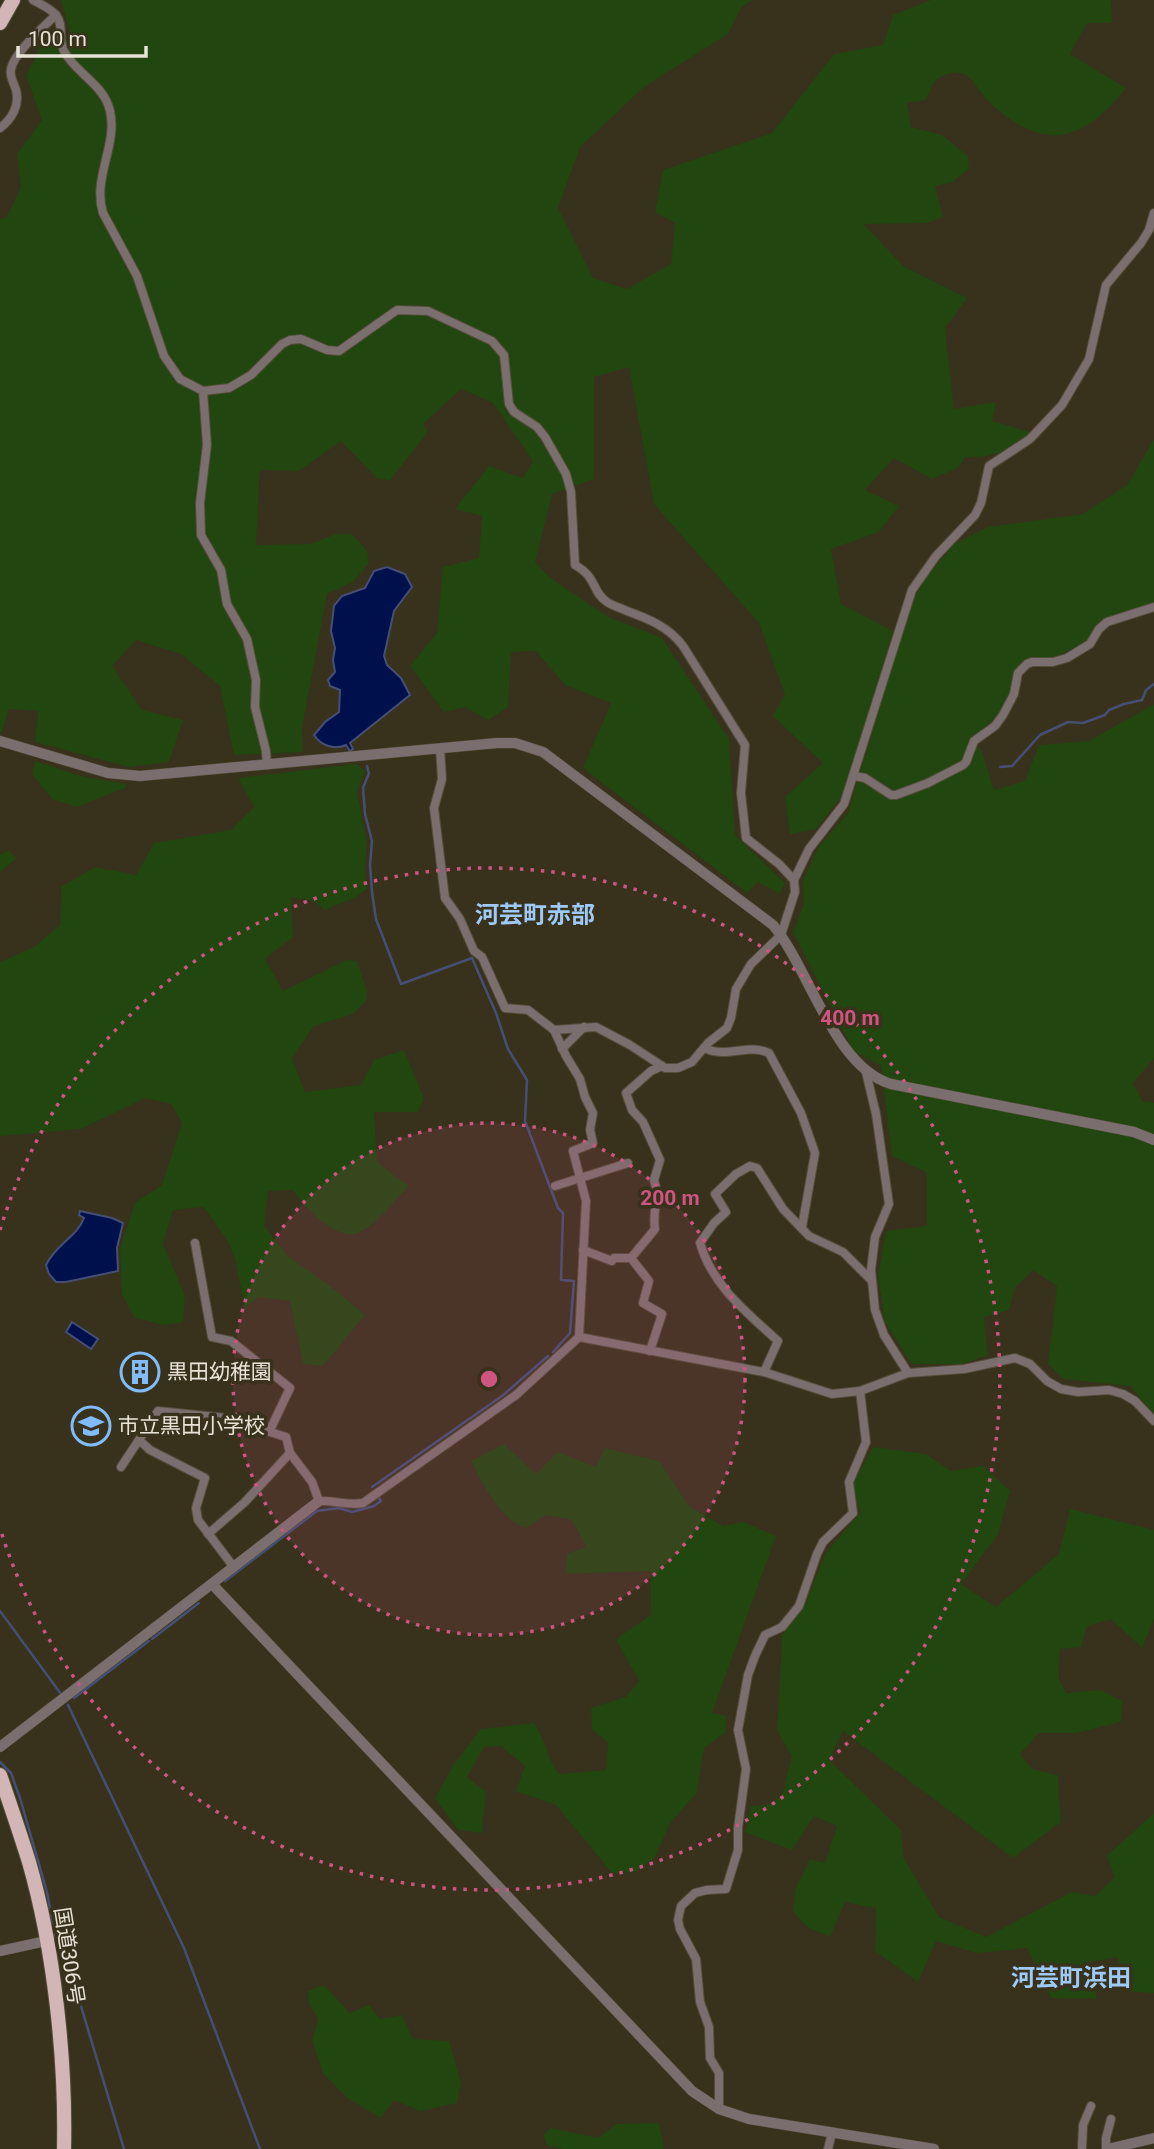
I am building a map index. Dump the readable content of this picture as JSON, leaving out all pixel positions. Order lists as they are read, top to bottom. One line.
{"streets":{"highway":["国道306号"]},"districts":["河芸町赤部","河芸町浜田"],"places":{"building":["黒田幼稚園"],"school or university":["市立黒田小学校"]},"scale_bar":"100 m","rings":["400 m","200 m"]}
